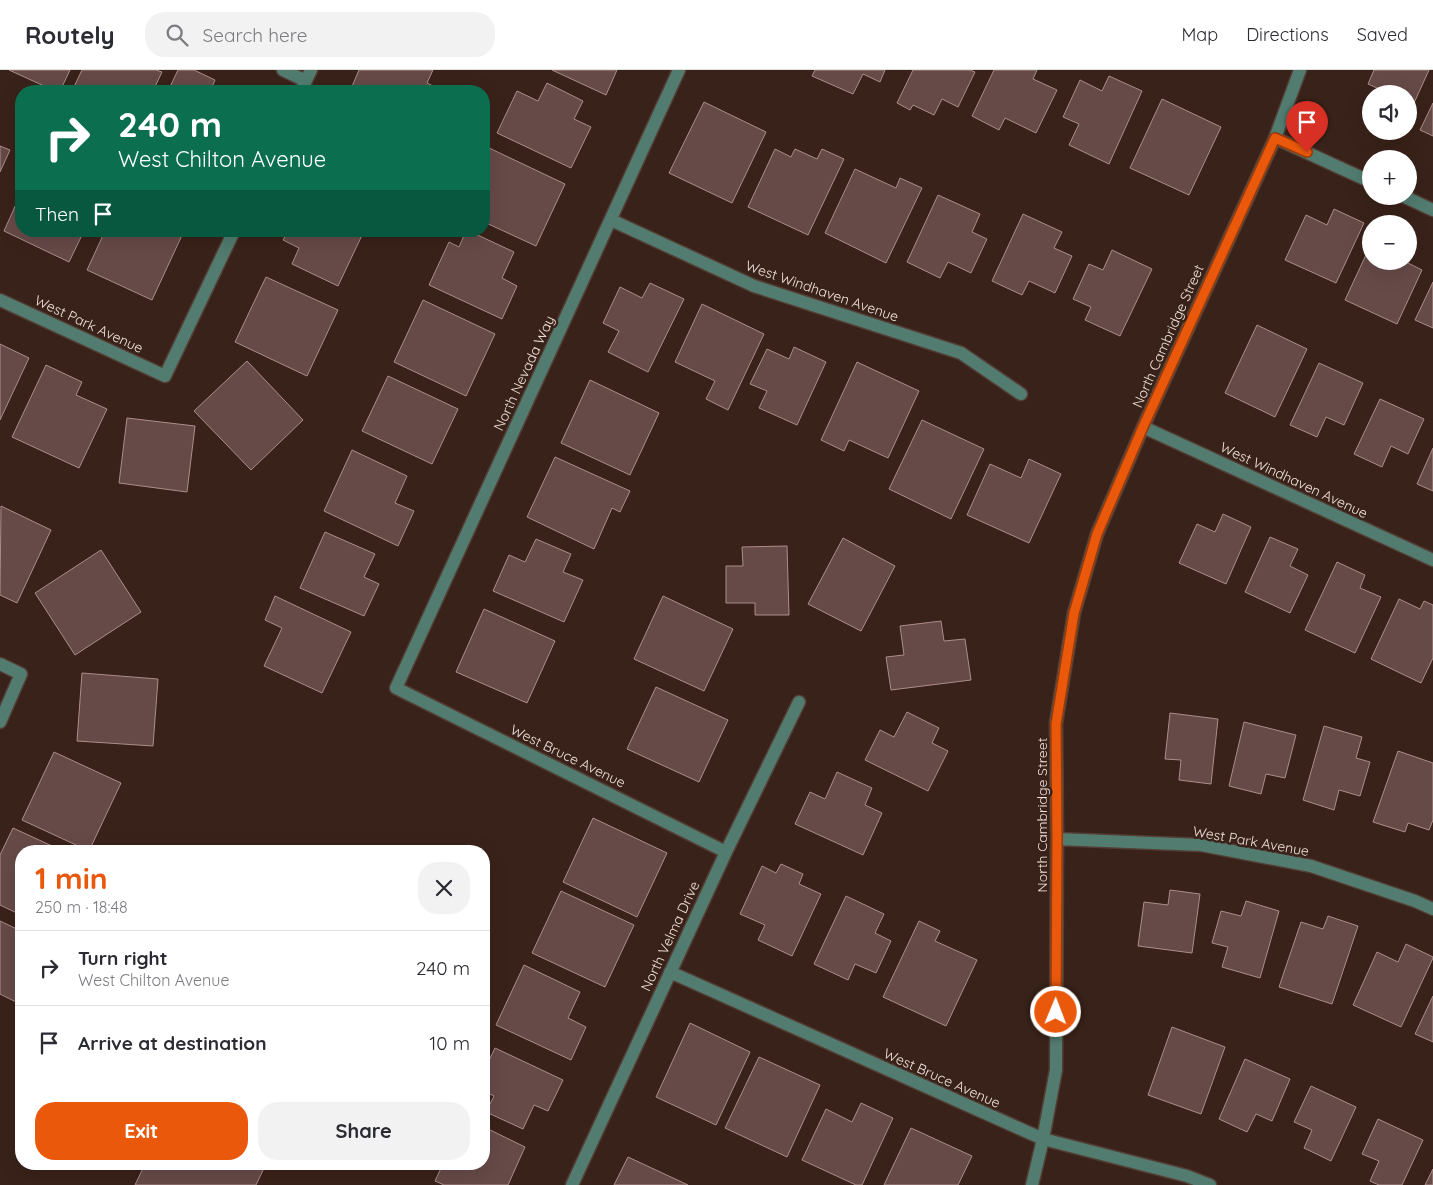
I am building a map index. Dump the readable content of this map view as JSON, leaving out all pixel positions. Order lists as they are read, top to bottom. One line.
{"streets":{"street":["West Windhaven Avenue","West Park Avenue","North Cambridge Street","North Nevada Way","West Bruce Avenue","North Velma Drive"]},"crossings":[["West Windhaven Avenue","North Cambridge Street"],["West Windhaven Avenue","North Nevada Way"],["West Park Avenue","North Cambridge Street"],["North Cambridge Street","West Bruce Avenue"],["North Nevada Way","West Bruce Avenue"],["West Bruce Avenue","North Velma Drive"]],"page":{"header":"Routely","search":"Search here","nav":["Map","Directions","Saved"],"map_buttons":["+","−"],"turn":["240 m","West Chilton Avenue"],"then":"Then","heading":["1 min","250 m · 18:48"],"list":[{"name":"Turn right","note":"West Chilton Avenue","value":"240 m"},{"name":"Arrive at destination","value":"10 m"}],"buttons":["Exit","Share"]}}
